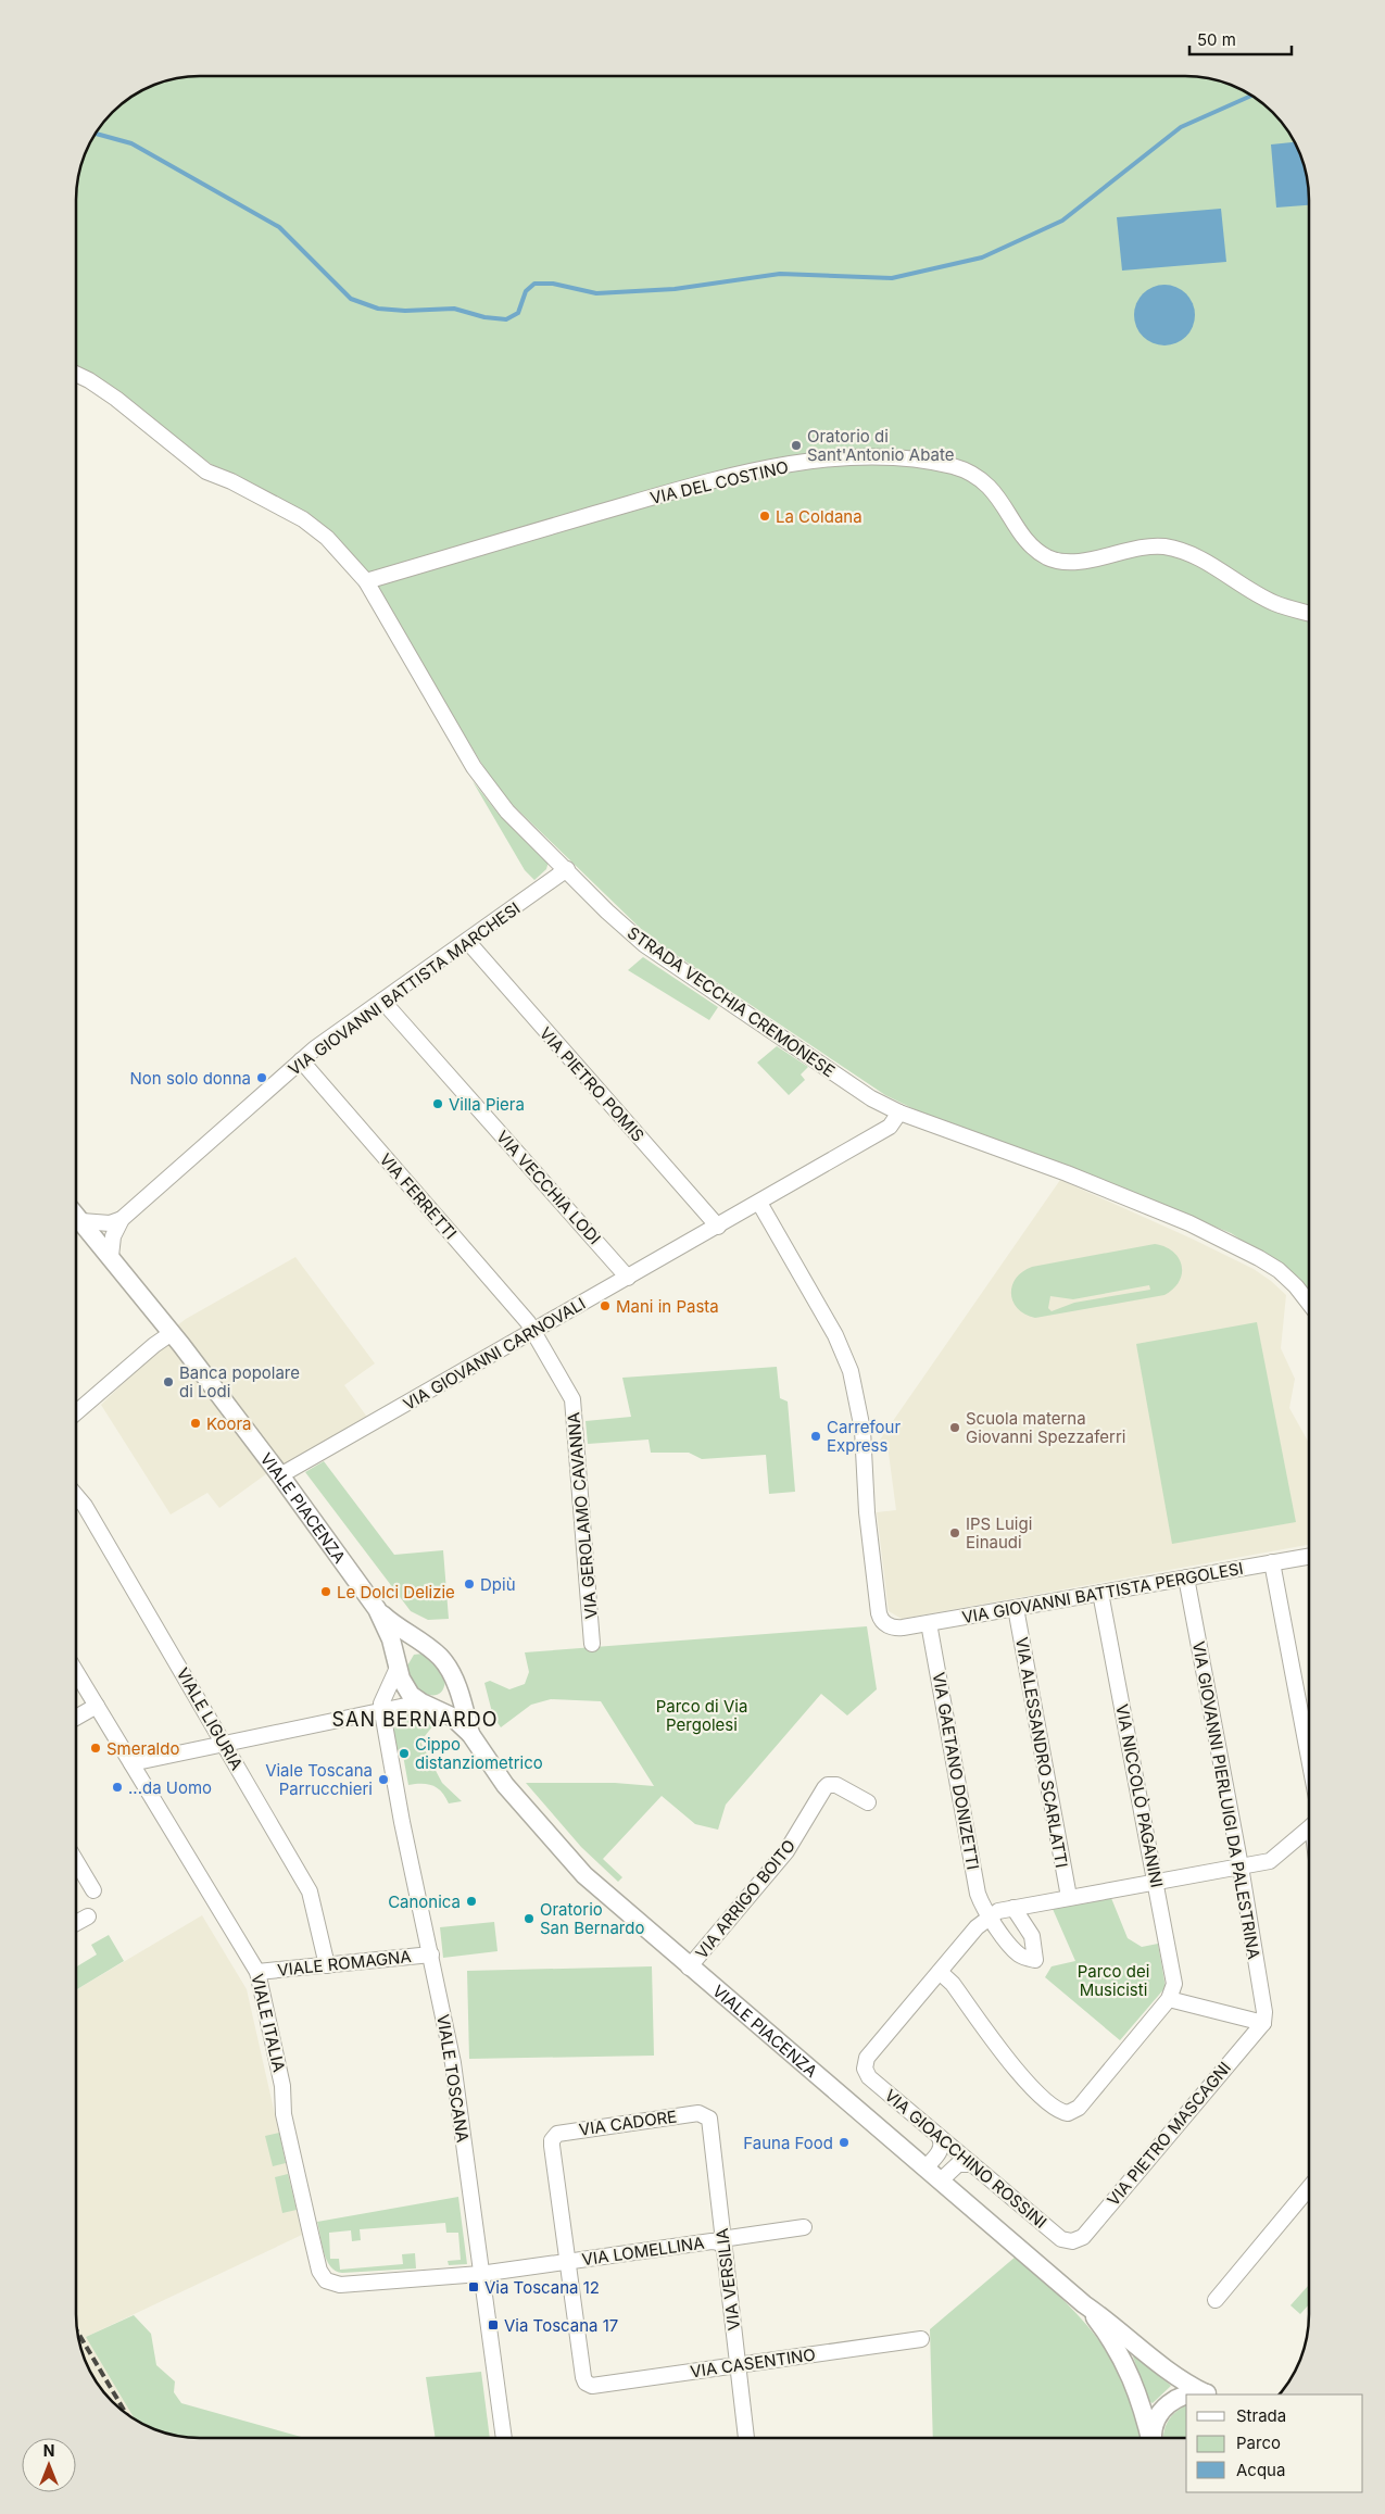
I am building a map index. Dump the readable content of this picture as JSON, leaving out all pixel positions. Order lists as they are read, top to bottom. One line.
{"streets":{"street":["VIA DEL COSTINO","VIA GIOVANNI BATTISTA MARCHESI","STRADA VECCHIA CREMONESE","VIA PIETRO POMIS","VIA VECCHIA LODI","VIA FERRETTI","VIA GIOVANNI CARNOVALI","VIALE PIACENZA","VIA GEROLAMO CAVANNA","VIA GIOVANNI BATTISTA PERGOLESI","VIALE LIGURIA","VIA ALESSANDRO SCARLATTI","VIA GAETANO DONIZETTI","VIA NICCOLÒ PAGANINI","VIA GIOVANNI PIERLUIGI DA PALESTRINA","VIA ARRIGO BOITO","VIALE ROMAGNA","VIALE ITALIA","VIALE TOSCANA","VIA CADORE","VIA PIETRO MASCAGNI","VIA GIOACCHINO ROSSINI","VIA LOMELLINA","VIA VERSILIA","VIA CASENTINO"]},"crossings":[["VIA DEL COSTINO","STRADA VECCHIA CREMONESE"],["VIA GIOVANNI BATTISTA MARCHESI","STRADA VECCHIA CREMONESE"],["VIA GIOVANNI BATTISTA MARCHESI","VIA PIETRO POMIS"],["VIA GIOVANNI BATTISTA MARCHESI","VIA VECCHIA LODI"],["VIA GIOVANNI BATTISTA MARCHESI","VIA FERRETTI"],["VIA GIOVANNI BATTISTA MARCHESI","VIALE PIACENZA"],["STRADA VECCHIA CREMONESE","VIA GIOVANNI CARNOVALI"],["VIA PIETRO POMIS","VIA GIOVANNI CARNOVALI"],["VIA VECCHIA LODI","VIA GIOVANNI CARNOVALI"],["VIA FERRETTI","VIA GIOVANNI CARNOVALI"],["VIA FERRETTI","VIA GEROLAMO CAVANNA"],["VIA GIOVANNI CARNOVALI","VIALE PIACENZA"],["VIA GIOVANNI CARNOVALI","VIA GEROLAMO CAVANNA"],["VIA GIOVANNI CARNOVALI","VIA GIOVANNI BATTISTA PERGOLESI"],["VIALE PIACENZA","VIA ARRIGO BOITO"],["VIA GIOVANNI BATTISTA PERGOLESI","VIA ALESSANDRO SCARLATTI"],["VIA GIOVANNI BATTISTA PERGOLESI","VIA GAETANO DONIZETTI"],["VIA GIOVANNI BATTISTA PERGOLESI","VIA NICCOLÒ PAGANINI"],["VIA GIOVANNI BATTISTA PERGOLESI","VIA GIOVANNI PIERLUIGI DA PALESTRINA"],["VIALE LIGURIA","VIALE ROMAGNA"],["VIA GIOVANNI PIERLUIGI DA PALESTRINA","VIA PIETRO MASCAGNI"],["VIALE ROMAGNA","VIALE ITALIA"],["VIALE ROMAGNA","VIALE TOSCANA"],["VIALE ITALIA","VIALE TOSCANA"],["VIALE ITALIA","VIA LOMELLINA"],["VIALE TOSCANA","VIA LOMELLINA"],["VIA CADORE","VIA LOMELLINA"],["VIA CADORE","VIA VERSILIA"],["VIA CADORE","VIA CASENTINO"],["VIA PIETRO MASCAGNI","VIA GIOACCHINO ROSSINI"],["VIA LOMELLINA","VIA VERSILIA"],["VIA LOMELLINA","VIA CASENTINO"],["VIA VERSILIA","VIA CASENTINO"]],"districts":["SAN BERNARDO"],"parks":["Parco di Via Pergolesi","Parco dei Musicisti"],"places":{"other":["Oratorio di Sant'Antonio Abate","La Coldana","Non solo donna","Villa Piera","Mani in Pasta","Banca popolare di Lodi","Koora","Scuola materna Giovanni Spezzaferri","Carrefour Express","IPS Luigi Einaudi","Dpiù","Le Dolci Delizie","Smeraldo","Cippo distanziometrico","Viale Toscana Parrucchieri","...da Uomo","Canonica","Oratorio San Bernardo","Fauna Food"],"transit":["Via Toscana 12","Via Toscana 17"]},"legend":["Strada","Parco","Acqua"],"scale_bar":"50 m","north":"top"}
